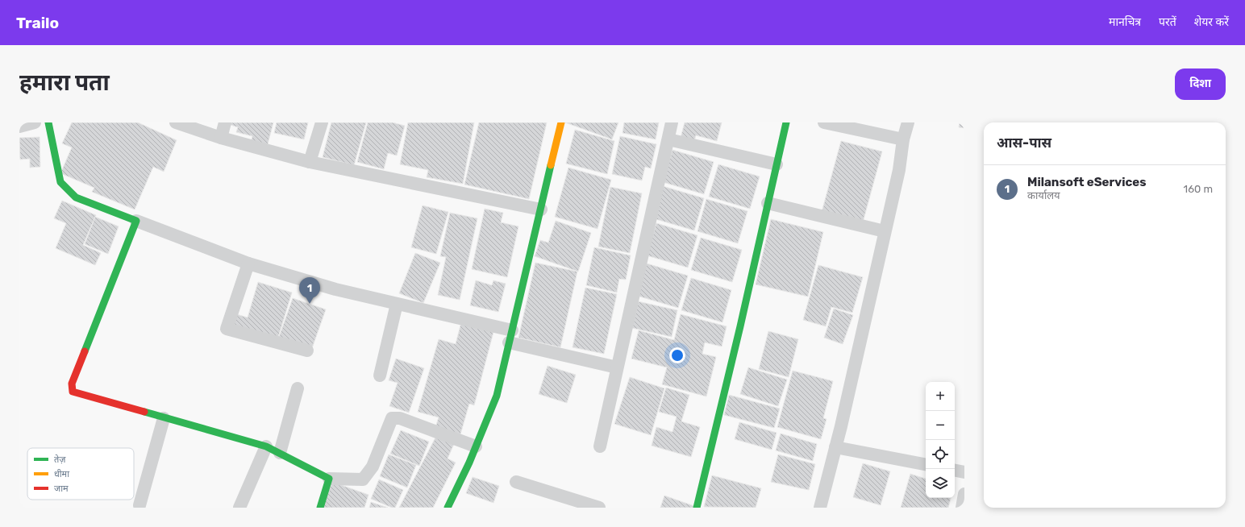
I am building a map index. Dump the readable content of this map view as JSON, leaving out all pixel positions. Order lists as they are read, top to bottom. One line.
{"legend":["तेज़","धीमा","जाम"],"page":{"header":"Trailo","nav":["मानचित्र","परतें","शेयर करें"],"buttons":"दिशा","title":"हमारा पता","heading":"आस-पास","list":[{"mark":"1","name":"Milansoft eServices","note":"कार्यालय","value":"160 m"}],"pins":"1","map_buttons":["+","−"]}}
